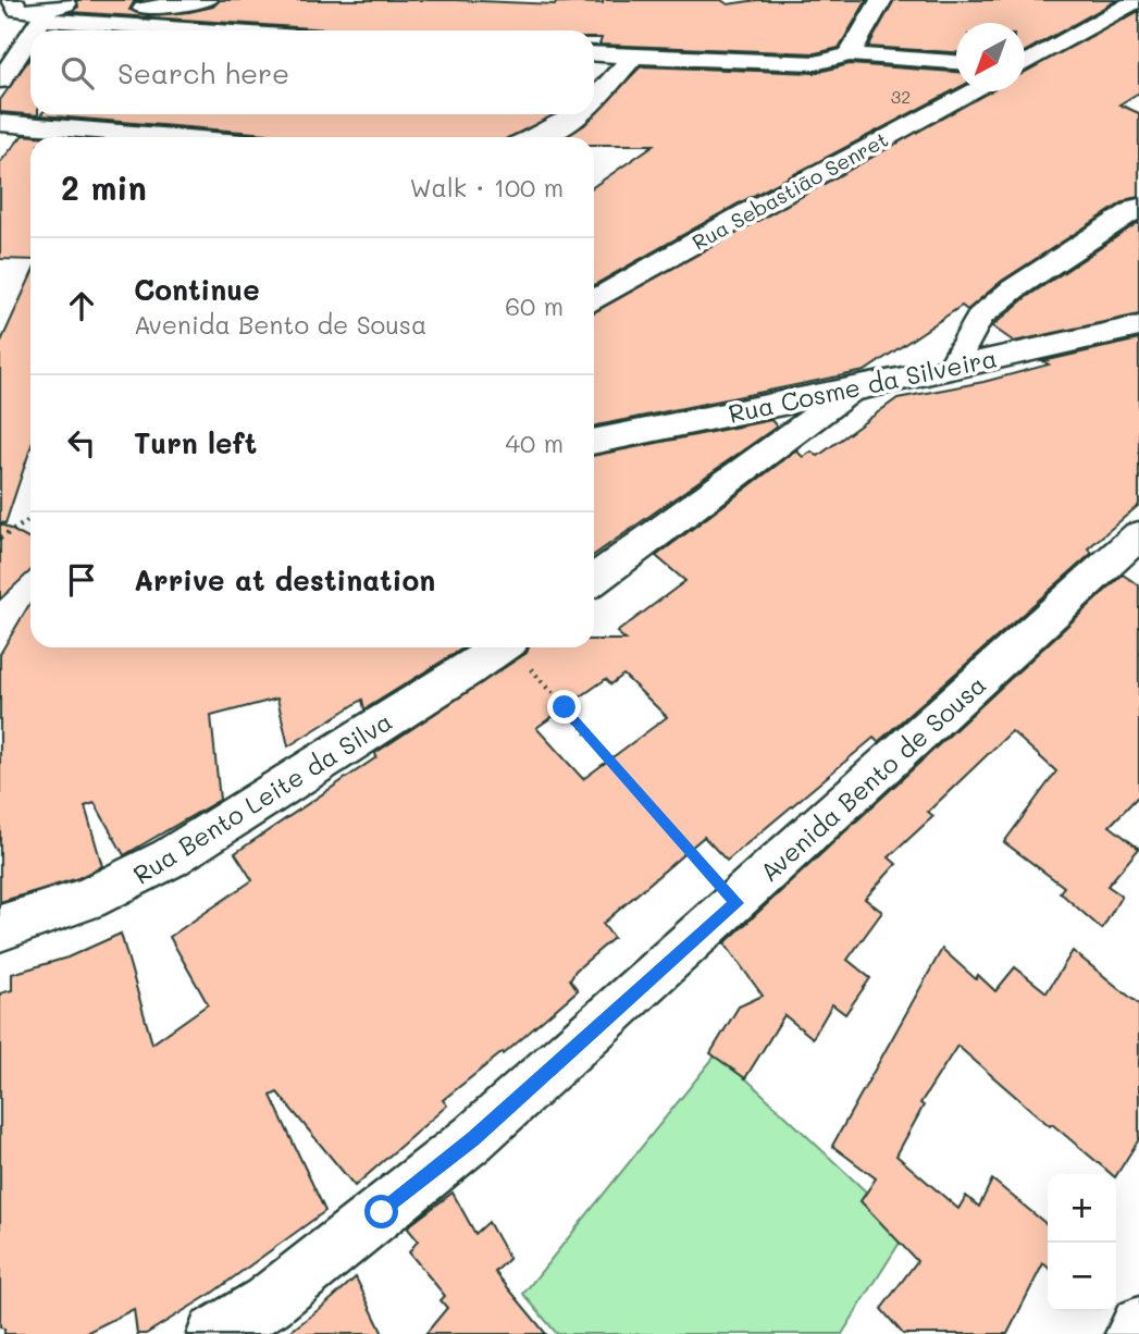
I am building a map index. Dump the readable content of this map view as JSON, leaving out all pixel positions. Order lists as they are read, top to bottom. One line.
{"streets":{"street":["Rua Sebastião Senret","Rua Cosme da Silveira","Avenida Bento de Sousa","Rua Bento Leite da Silva"]},"house_numbers":["32"],"north":"bottom left","page":{"search":"Search here","heading":["2 min","Walk · 100 m"],"list":[["Continue","Avenida Bento de Sousa","60 m"],["Turn left","40 m"],"Arrive at destination"],"map_buttons":["+","−"]}}
